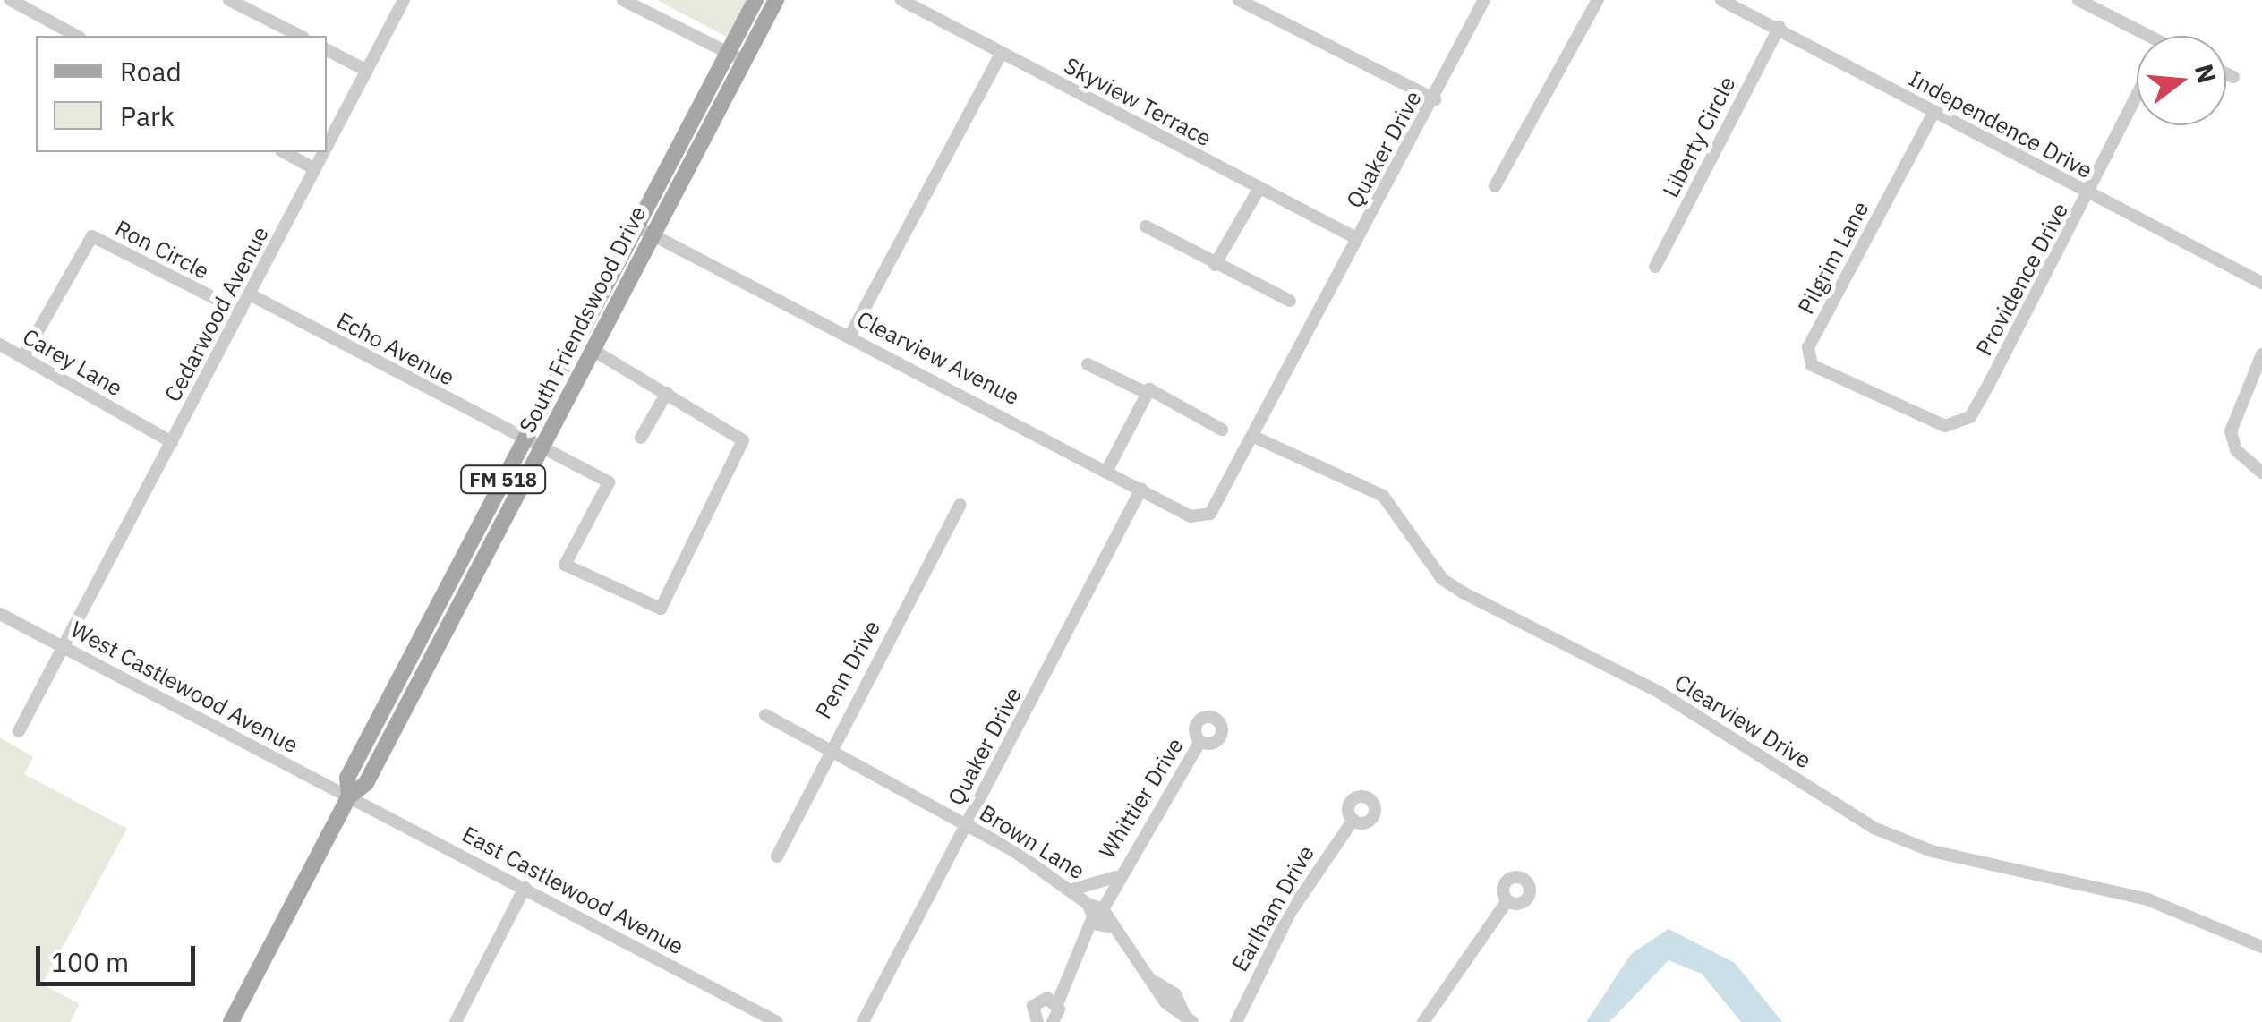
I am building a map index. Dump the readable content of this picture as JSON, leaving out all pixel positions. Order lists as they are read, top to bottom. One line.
{"streets":{"main road":["South Friendswood Drive","FM 518"],"street":["Skyview Terrace","Independence Drive","Liberty Circle","Quaker Drive","Ron Circle","Pilgrim Lane","Providence Drive","Cedarwood Avenue","Echo Avenue","Clearview Avenue","Carey Lane","Penn Drive","West Castlewood Avenue","Clearview Drive","Whittier Drive","Brown Lane","East Castlewood Avenue","Earlham Drive"]},"crossings":[["Skyview Terrace","Quaker Drive"],["Independence Drive","Liberty Circle"],["Independence Drive","Pilgrim Lane"],["Independence Drive","Providence Drive"],["Quaker Drive","Clearview Avenue"],["Quaker Drive","Clearview Drive"],["Quaker Drive","Brown Lane"],["Ron Circle","Cedarwood Avenue"],["Ron Circle","Carey Lane"],["Pilgrim Lane","Providence Drive"],["Cedarwood Avenue","Echo Avenue"],["Cedarwood Avenue","Carey Lane"],["Cedarwood Avenue","West Castlewood Avenue"],["South Friendswood Drive","Echo Avenue"],["South Friendswood Drive","Clearview Avenue"],["South Friendswood Drive","West Castlewood Avenue"],["South Friendswood Drive","East Castlewood Avenue"],["Penn Drive","Brown Lane"],["West Castlewood Avenue","East Castlewood Avenue"],["Whittier Drive","Brown Lane"]],"legend":["Road","Park"],"scale_bar":"100 m","north":"right"}
